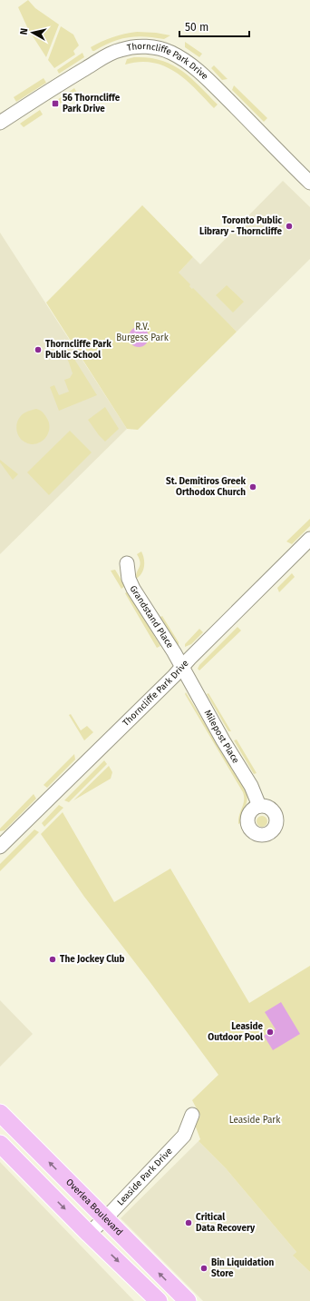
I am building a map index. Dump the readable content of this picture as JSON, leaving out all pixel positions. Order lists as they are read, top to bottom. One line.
{"streets":{"main road":["Overlea Boulevard"],"street":["Thorncliffe Park Drive","Grandstand Place","Milepost Place","Leaside Park Drive"]},"crossings":[["Thorncliffe Park Drive","Grandstand Place"],["Thorncliffe Park Drive","Milepost Place"],["Grandstand Place","Milepost Place"],["Leaside Park Drive","Overlea Boulevard"]],"parks":["R.V. Burgess Park","Leaside Park"],"places":{"transit":["56 Thorncliffe Park Drive"],"other":["Toronto Public Library - Thorncliffe","Thorncliffe Park Public School","St. Demitiros Greek Orthodox Church","The Jockey Club","Leaside Outdoor Pool","Critical Data Recovery","Bin Liquidation Store"]},"scale_bar":"50 m","north":"left"}
